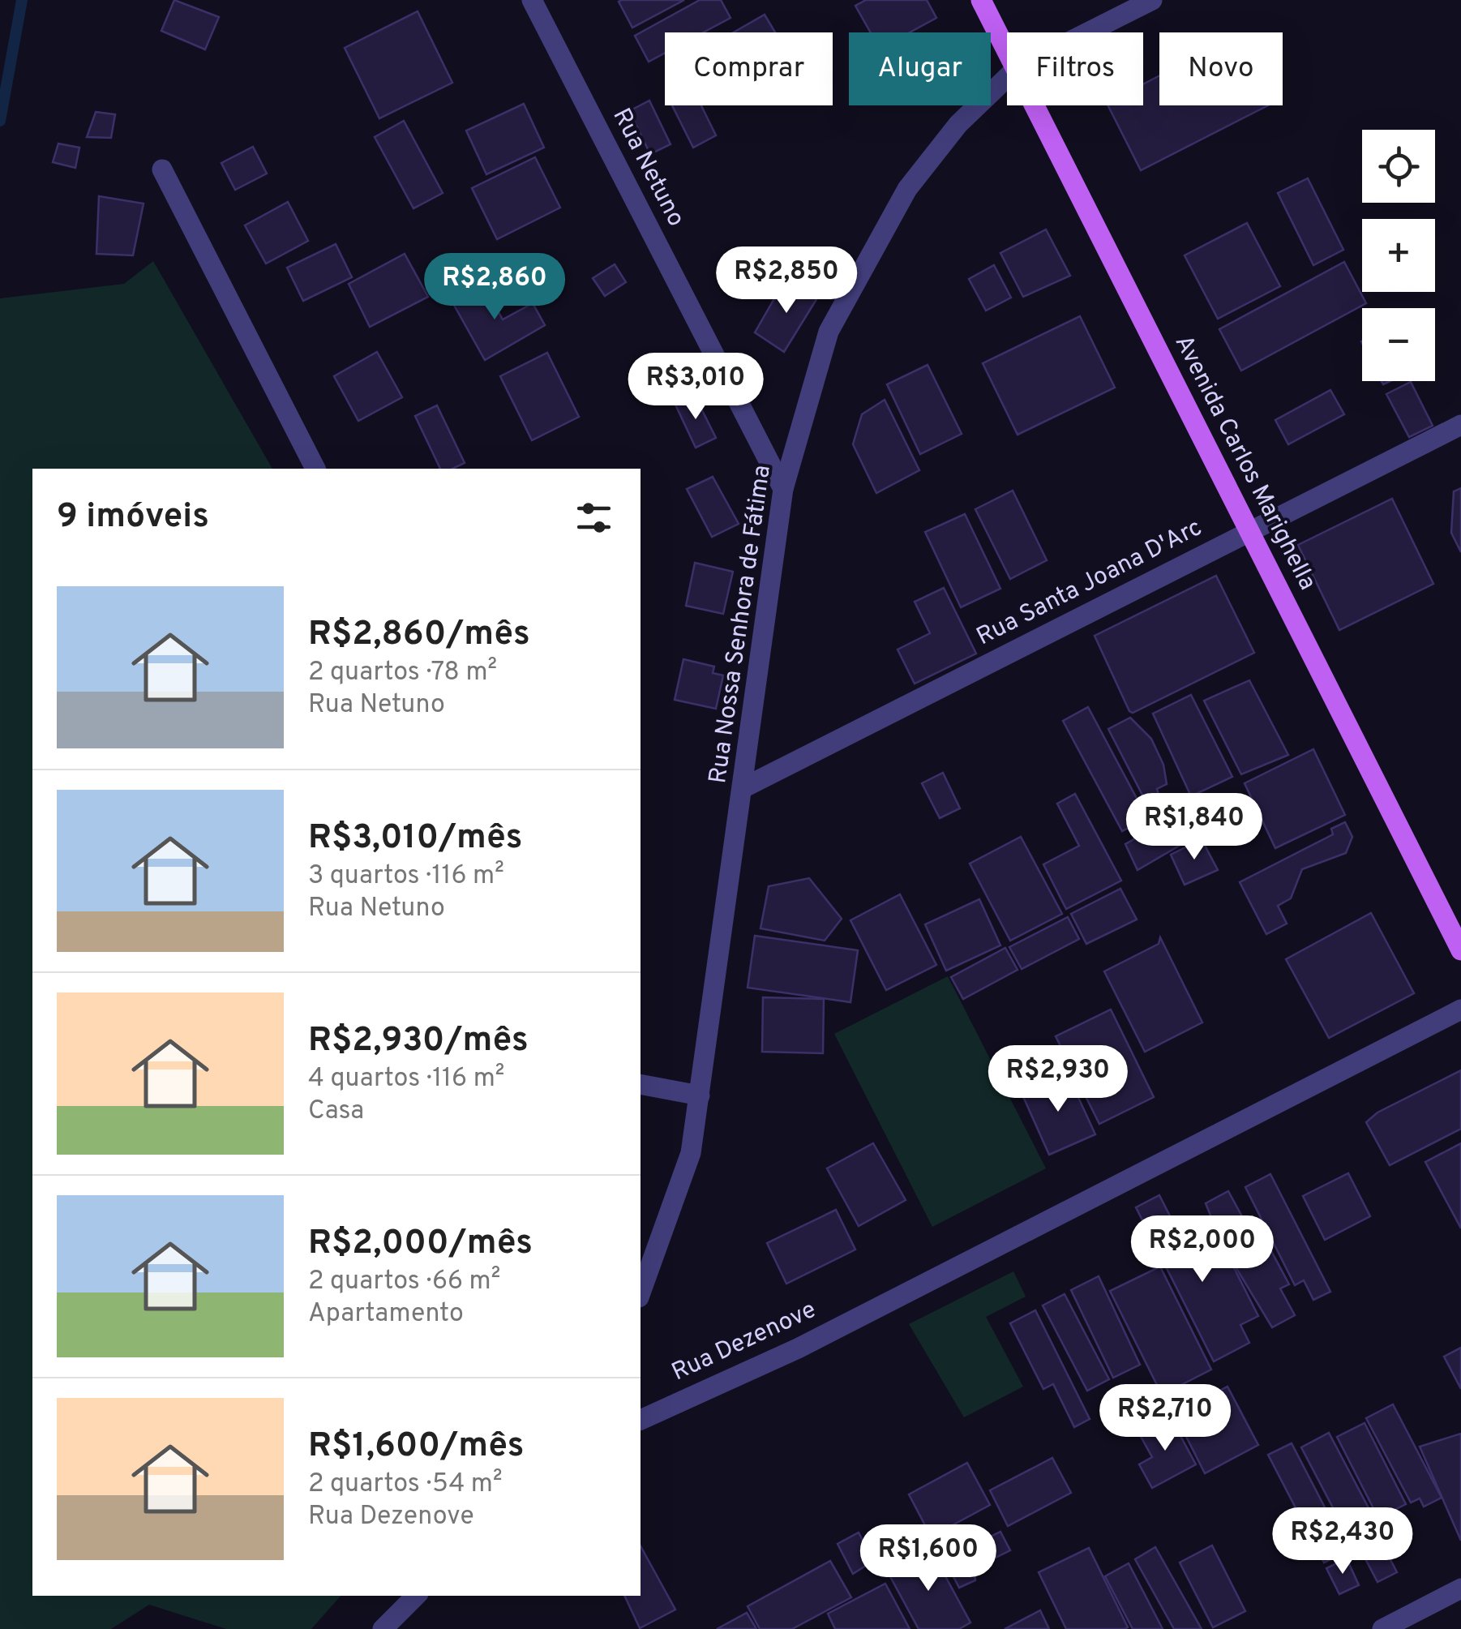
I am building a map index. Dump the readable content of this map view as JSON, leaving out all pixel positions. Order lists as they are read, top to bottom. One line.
{"streets":{"main road":["Avenida Carlos Marighella"],"street":["Rua Netuno","Rua Santa Joana D'Arc","Rua Nossa Senhora de Fátima","Rua Dezenove"]},"crossings":[["Rua Netuno","Rua Nossa Senhora de Fátima"],["Avenida Carlos Marighella","Rua Santa Joana D'Arc"],["Rua Santa Joana D'Arc","Rua Nossa Senhora de Fátima"]],"page":{"chip":["Comprar","Alugar","Filtros","Novo"],"map_buttons":["+","−"],"price":["R$2,850","R$2,860","R$3,010","R$1,840","R$2,930","R$2,000","R$2,710","R$2,430","R$1,600"],"heading":"9 imóveis","list":[{"name":"R$2,860/mês","note":"2 quartos · 78 m² · Rua Netuno"},{"name":"R$3,010/mês","note":"3 quartos · 116 m² · Rua Netuno"},{"name":"R$2,930/mês","note":"4 quartos · 116 m² · Casa"},{"name":"R$2,000/mês","note":"2 quartos · 66 m² · Apartamento"},{"name":"R$1,600/mês","note":"2 quartos · 54 m² · Rua Dezenove"}]}}
